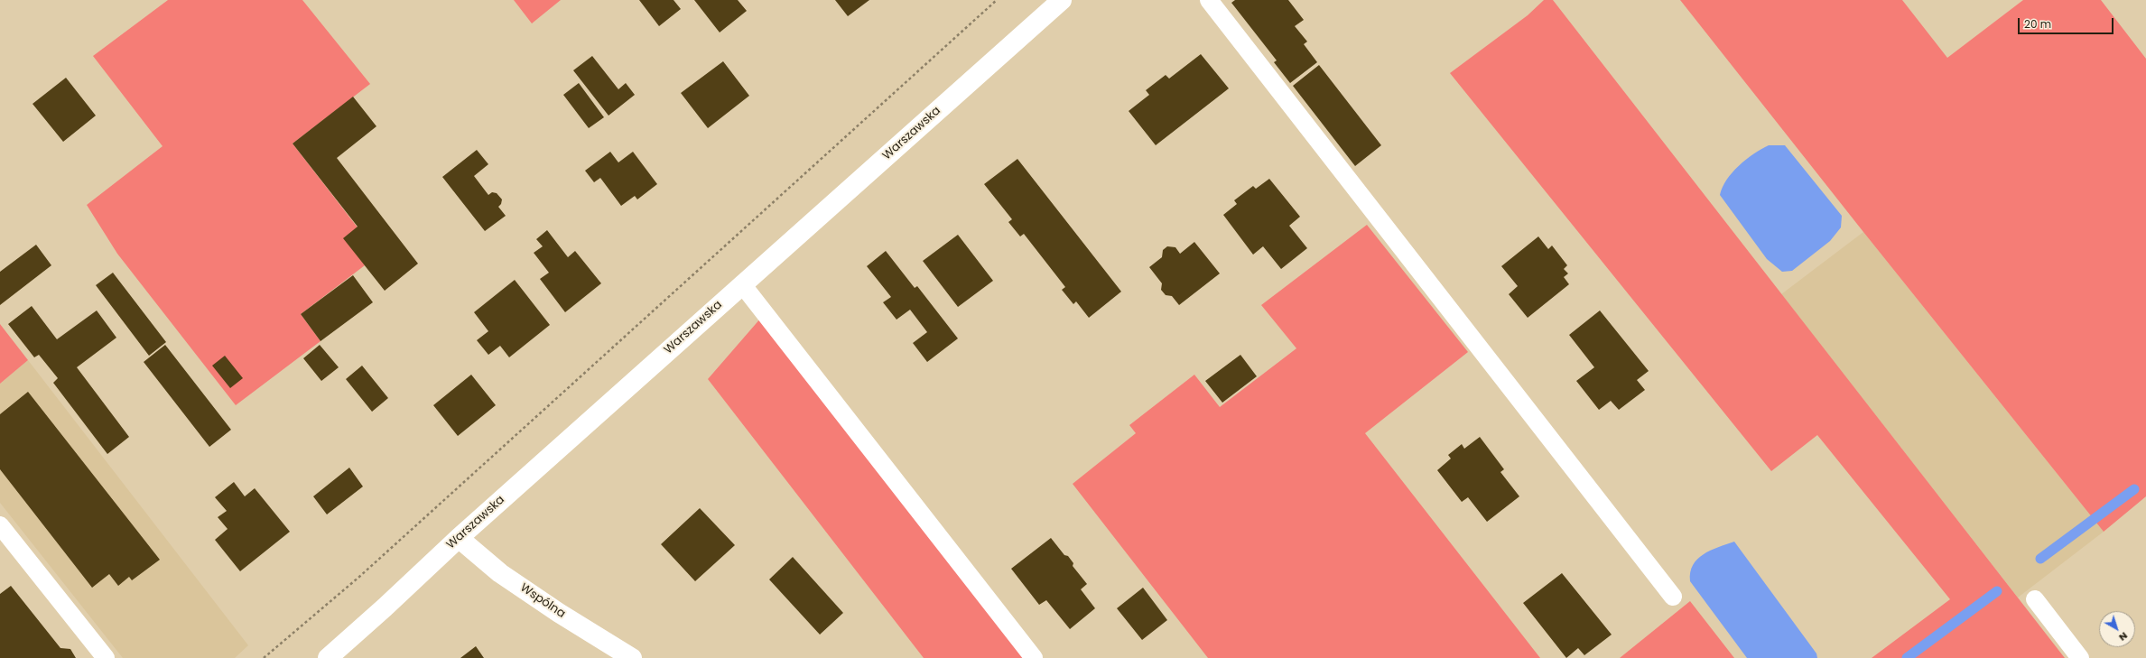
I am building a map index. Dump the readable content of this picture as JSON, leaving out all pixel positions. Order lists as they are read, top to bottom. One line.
{"streets":{"main road":["Warszawska","Wspólna"]},"crossings":[["Warszawska","Wspólna"]],"scale_bar":"20 m","north":"bottom right"}
